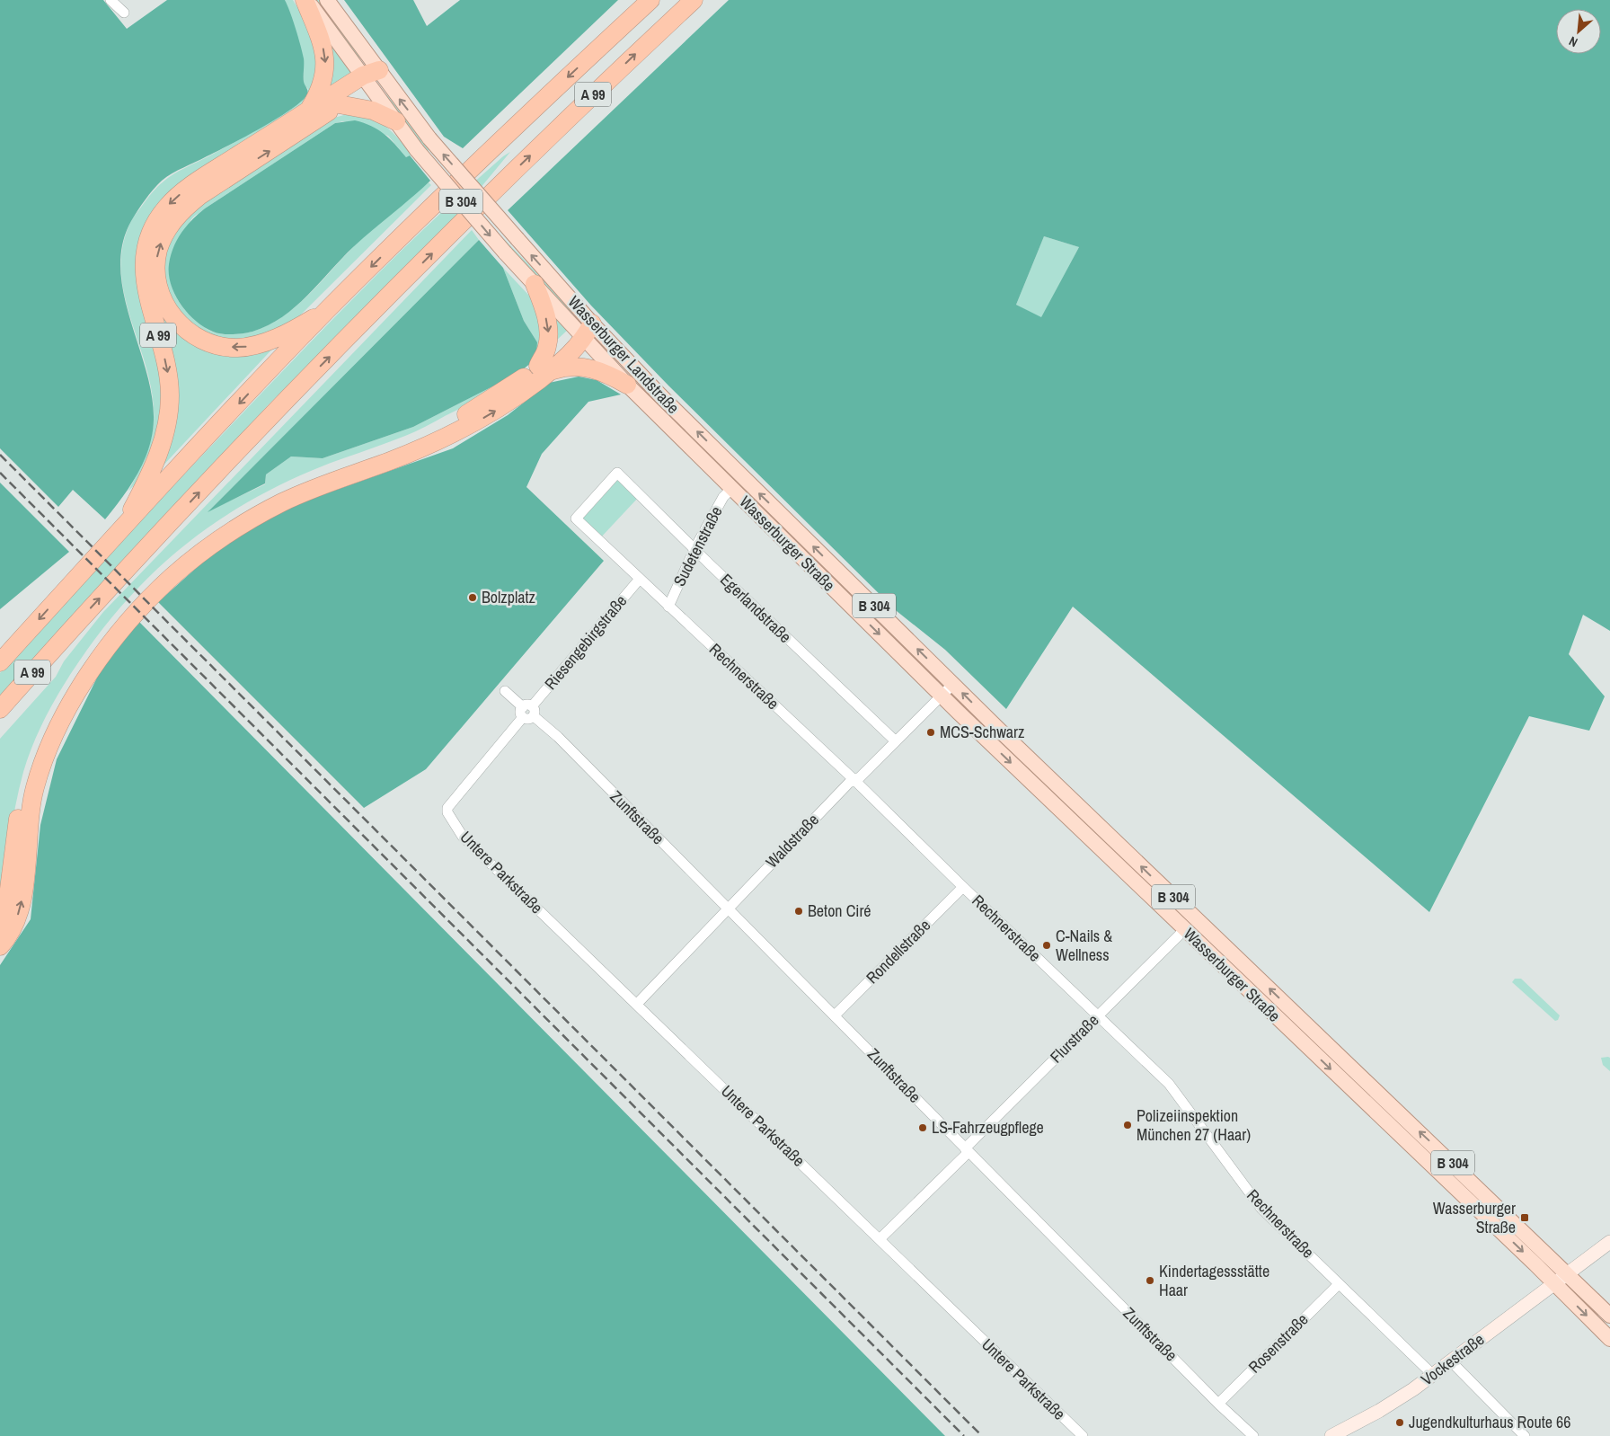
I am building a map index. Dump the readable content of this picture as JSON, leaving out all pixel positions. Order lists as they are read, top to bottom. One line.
{"streets":{"highway":["A 99"],"main road":["B 304","Wasserburger Landstraße","Wasserburger Straße","Vockestraße"],"street":["Sudetenstraße","Egerlandstraße","Riesengebirgstraße","Rechnerstraße","Zunftstraße","Waldstraße","Untere Parkstraße","Rondellstraße","Flurstraße","Rosenstraße"]},"crossings":[["A 99","B 304"],["A 99","Wasserburger Landstraße"],["B 304","Wasserburger Landstraße"],["Wasserburger Landstraße","Wasserburger Straße"],["Wasserburger Straße","Sudetenstraße"],["Wasserburger Straße","Waldstraße"],["Wasserburger Straße","Flurstraße"],["Wasserburger Straße","Vockestraße"],["Sudetenstraße","Egerlandstraße"],["Sudetenstraße","Rechnerstraße"],["Egerlandstraße","Rechnerstraße"],["Egerlandstraße","Waldstraße"],["Riesengebirgstraße","Rechnerstraße"],["Riesengebirgstraße","Zunftstraße"],["Riesengebirgstraße","Untere Parkstraße"],["Rechnerstraße","Waldstraße"],["Rechnerstraße","Rondellstraße"],["Rechnerstraße","Flurstraße"],["Rechnerstraße","Rosenstraße"],["Rechnerstraße","Vockestraße"],["Zunftstraße","Waldstraße"],["Zunftstraße","Rondellstraße"],["Zunftstraße","Flurstraße"],["Zunftstraße","Rosenstraße"],["Waldstraße","Untere Parkstraße"],["Untere Parkstraße","Flurstraße"]],"places":{"other":["Bolzplatz","MCS-Schwarz","Beton Ciré","C-Nails & Wellness","Polizeiinspektion München 27 (Haar)","LS-Fahrzeugpflege","Kindertagessstätte Haar","Jugendkulturhaus Route 66"],"transit":["Wasserburger Straße"]},"north":"bottom left"}
